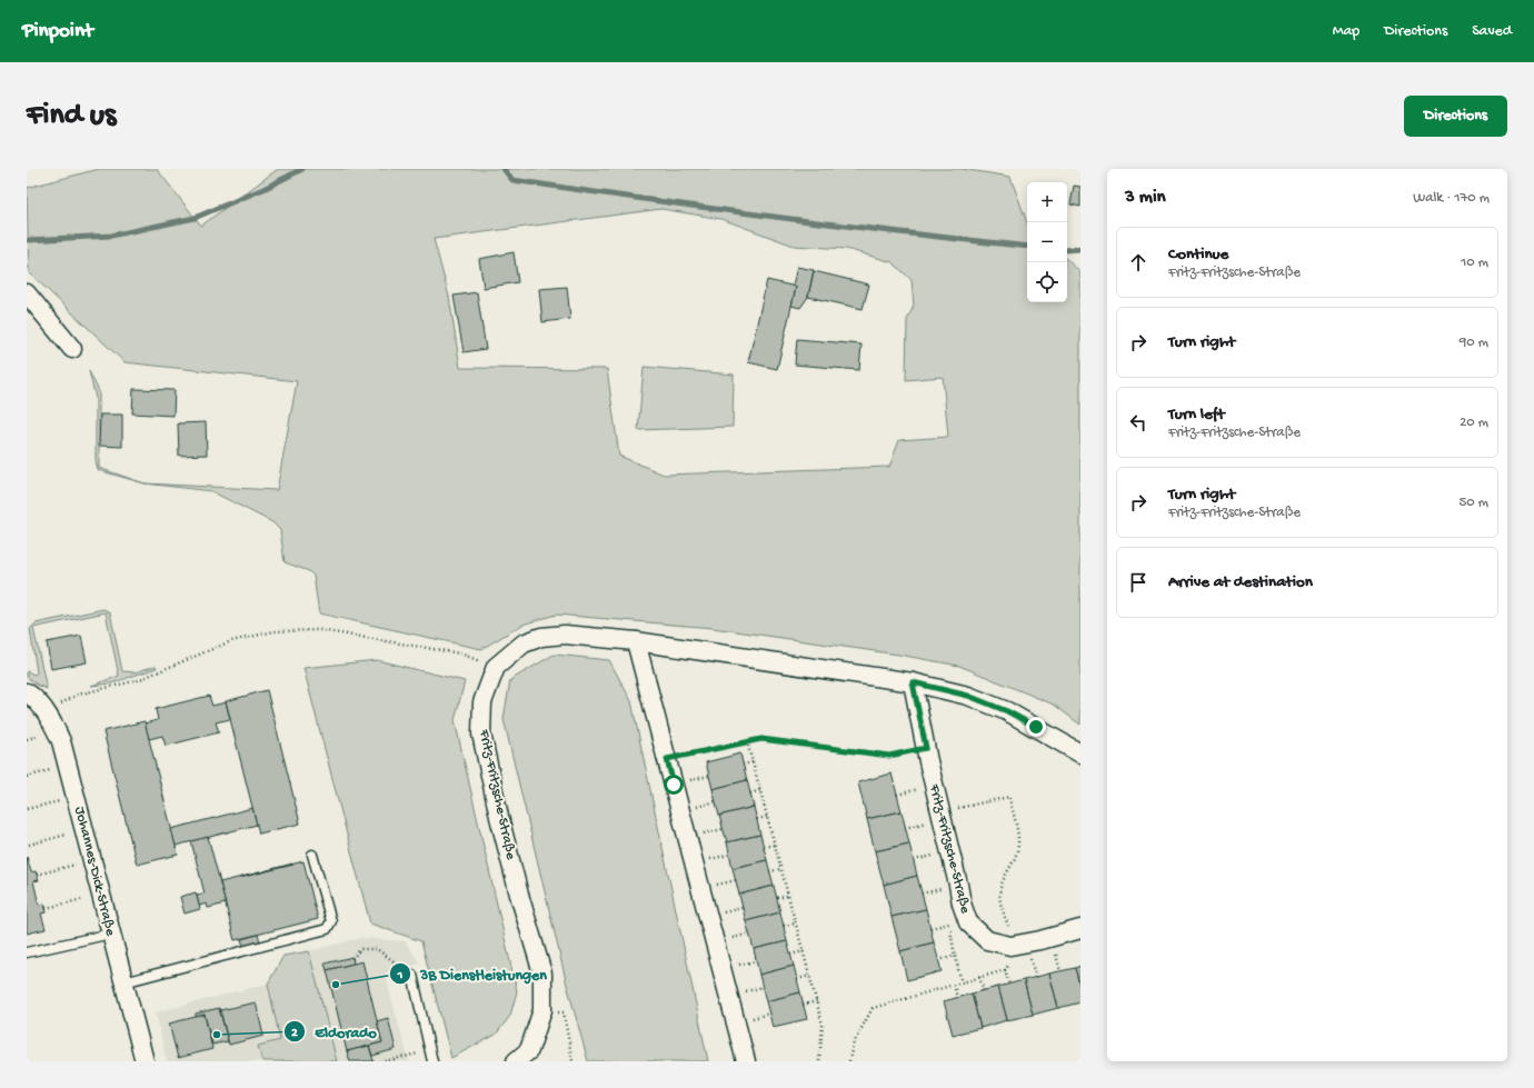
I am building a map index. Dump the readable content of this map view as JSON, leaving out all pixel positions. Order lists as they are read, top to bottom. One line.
{"streets":{"street":["Fritz-Fritzsche-Straße","Johannes-Dick-Straße"]},"places":["3B Dienstleistungen","Eldorado"],"page":{"header":"Pinpoint","nav":["Map","Directions","Saved"],"buttons":"Directions","title":"Find us","heading":["3 min","Walk · 170 m"],"map_buttons":["+","−"],"list":[["Continue","Fritz-Fritzsche-Straße","10 m"],["Turn right","90 m"],["Turn left","Fritz-Fritzsche-Straße","20 m"],["Turn right","Fritz-Fritzsche-Straße","50 m"],"Arrive at destination"]}}
